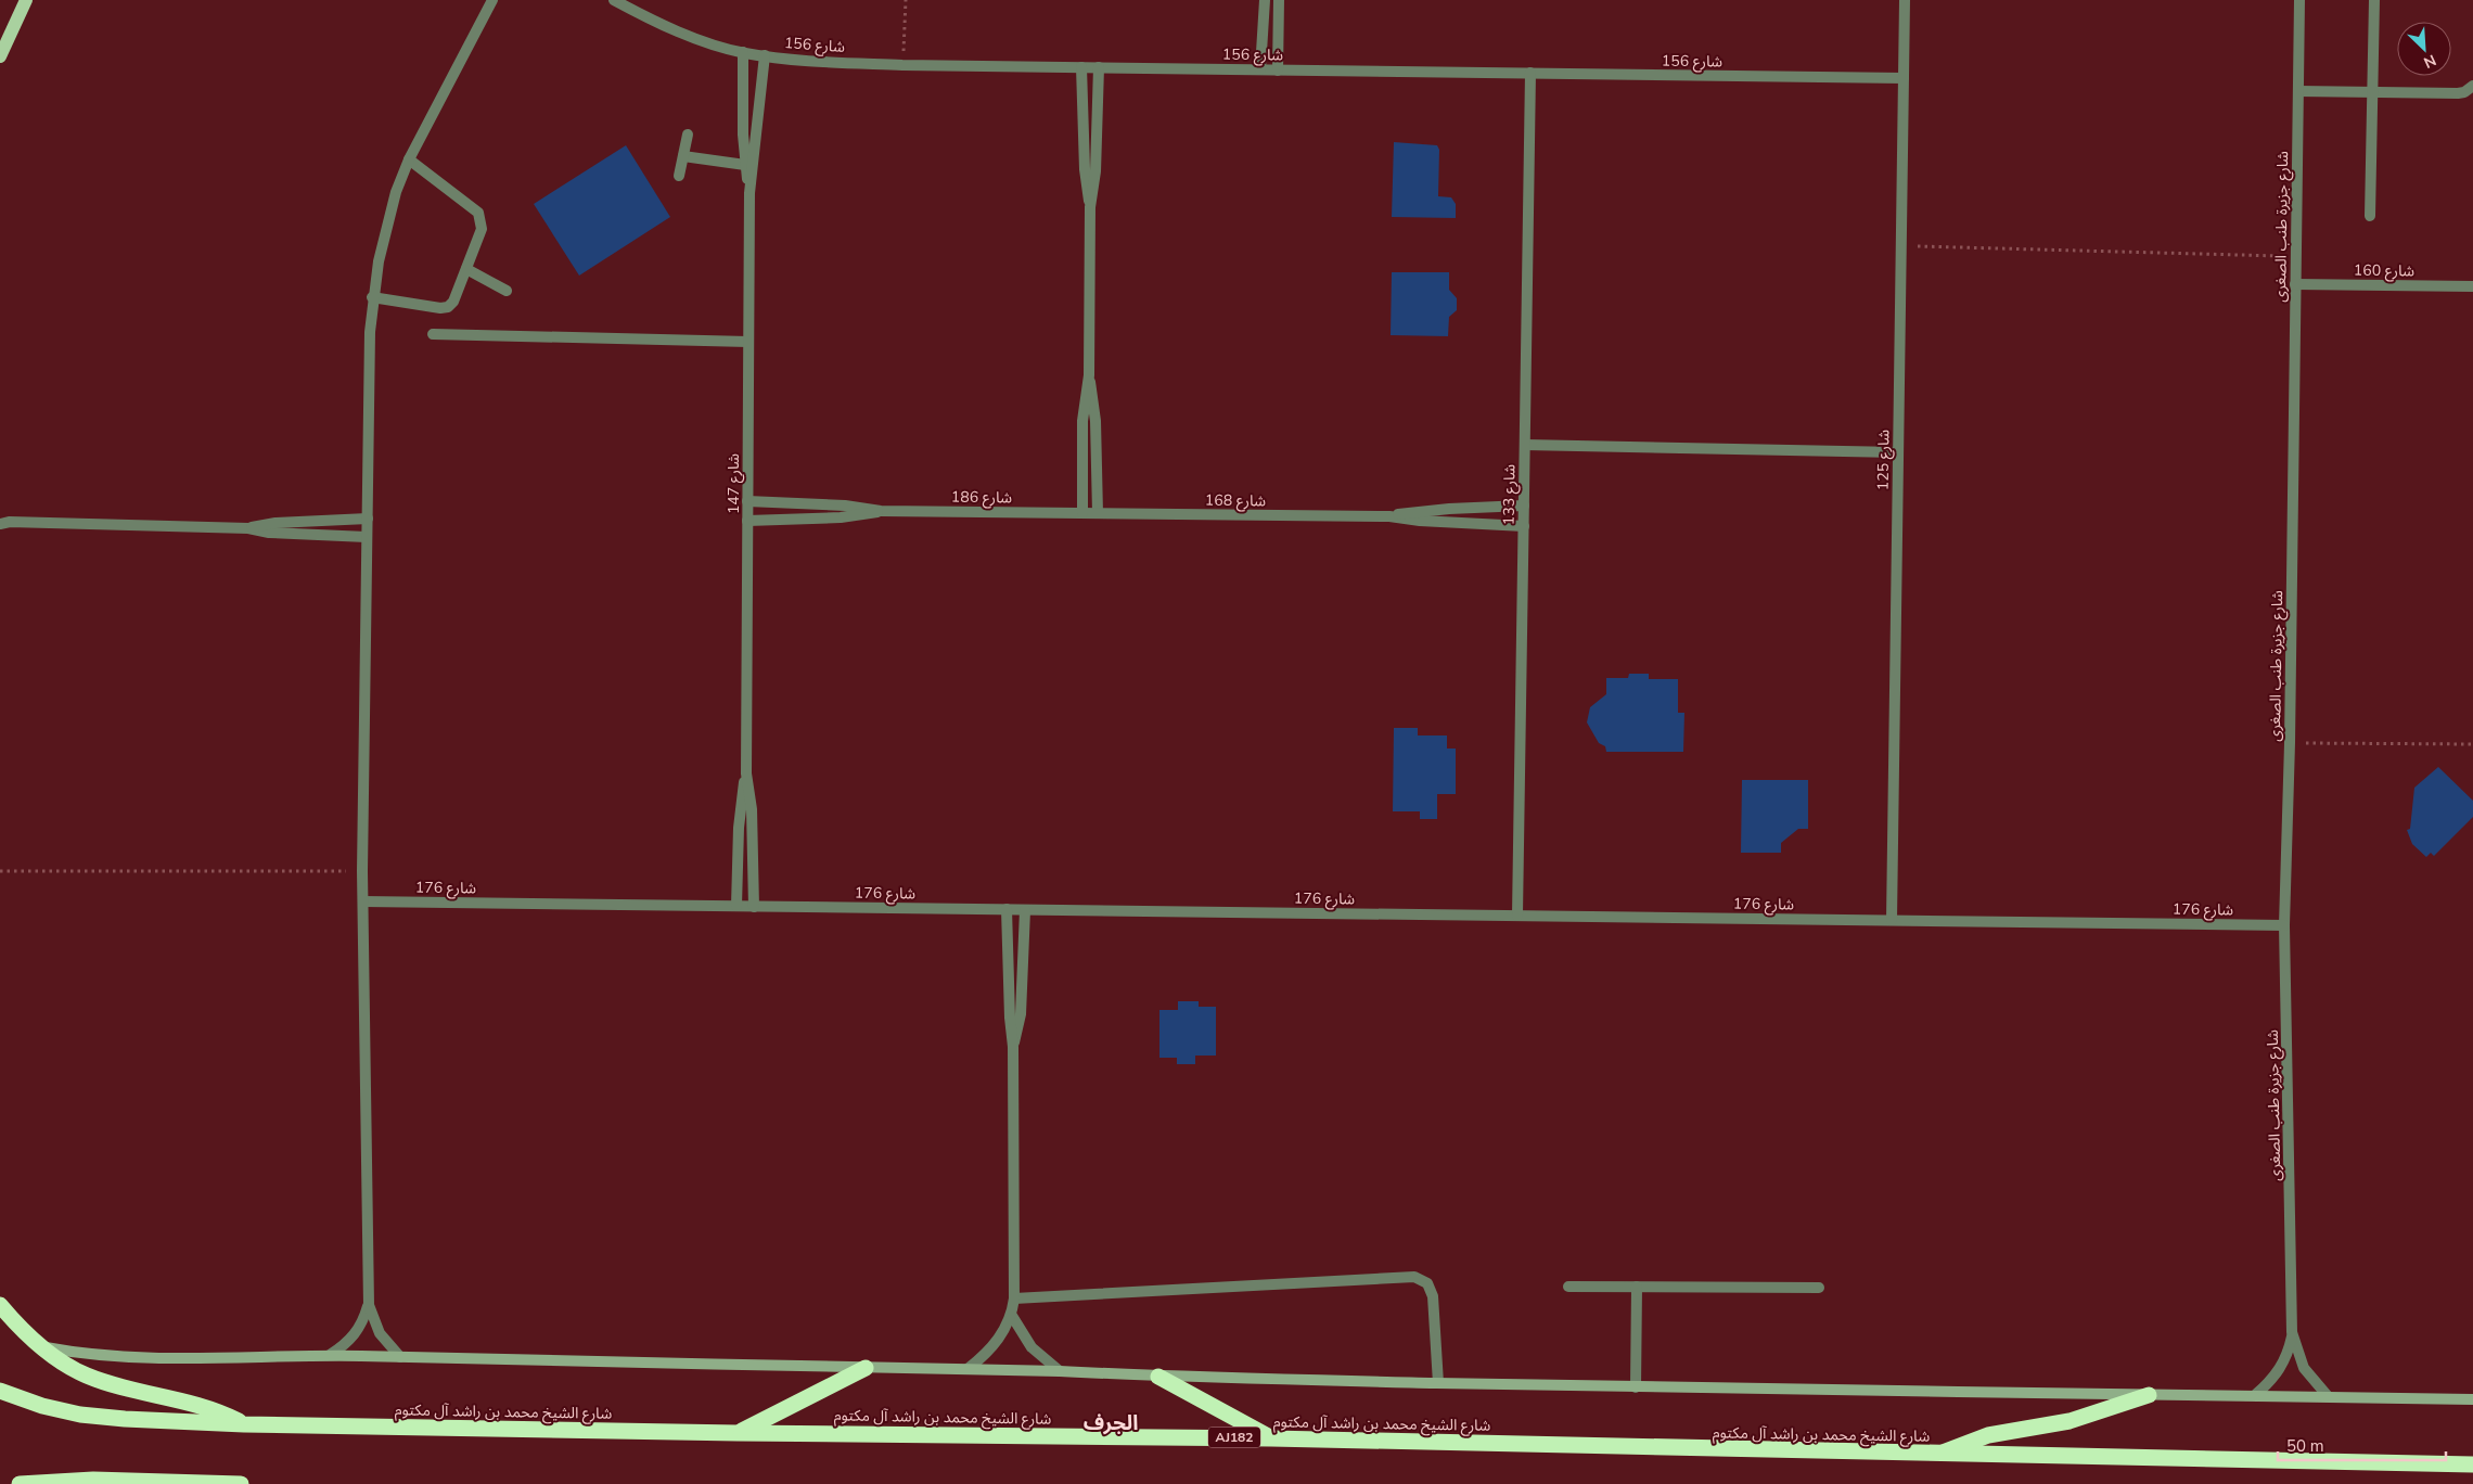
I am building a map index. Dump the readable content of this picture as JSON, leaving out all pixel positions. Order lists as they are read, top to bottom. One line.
{"streets":{"highway":["شارع الشيخ محمد بن راشد آل مكتوم","AJ182"],"street":["شارع 156","شارع جزيرة طنب الصغرى","شارع 160","شارع 125","شارع 147","شارع 133","شارع 186","شارع 168","شارع 176"]},"crossings":[["شارع 156","شارع 125"],["شارع 156","شارع 147"],["شارع 156","شارع 133"],["شارع جزيرة طنب الصغرى","شارع 160"],["شارع جزيرة طنب الصغرى","شارع 176"],["شارع 125","شارع 176"],["شارع 147","شارع 186"],["شارع 147","شارع 176"],["شارع 133","شارع 168"],["شارع 133","شارع 176"],["شارع 186","شارع 168"]],"districts":["الجرف"],"scale_bar":"50 m","north":"bottom right"}
